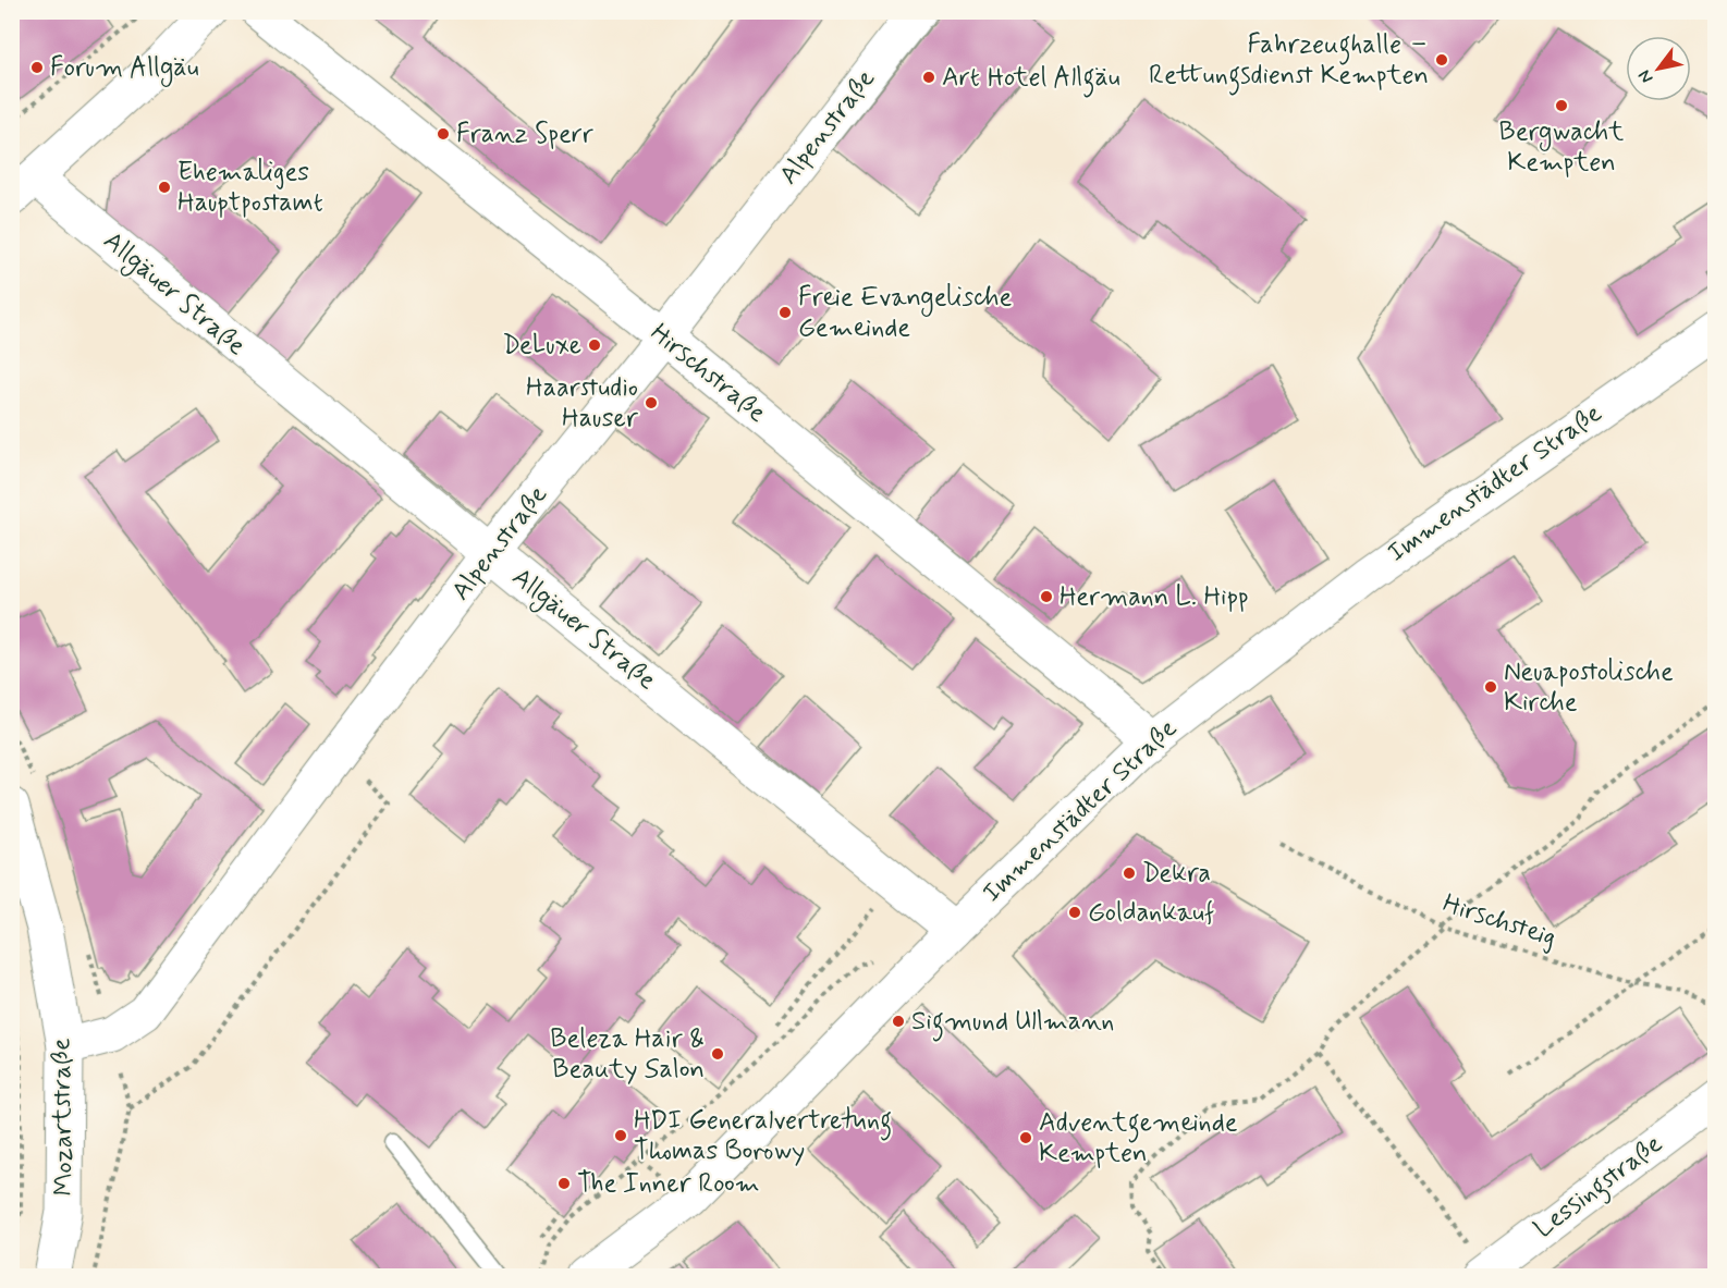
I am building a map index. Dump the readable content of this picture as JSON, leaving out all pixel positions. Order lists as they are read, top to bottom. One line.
{"streets":{"street":["Alpenstraße","Allgäuer Straße","Hirschstraße","Immenstädter Straße","Mozartstraße","Lessingstraße"],"path":["Hirschsteig"]},"crossings":[["Alpenstraße","Allgäuer Straße"],["Alpenstraße","Hirschstraße"],["Alpenstraße","Mozartstraße"],["Allgäuer Straße","Immenstädter Straße"],["Hirschstraße","Immenstädter Straße"]],"places":["Fahrzeughalle – Rettungsdienst Kempten","Forum Allgäu","Art Hotel Allgäu","Bergwacht Kempten","Franz Sperr","Ehemaliges Hauptpostamt","Freie Evangelische Gemeinde","DeLuxe","Haarstudio Hauser","Hermann L. Hipp","Neuapostolische Kirche","Dekra","Goldankauf","Sigmund Ullmann","Beleza Hair & Beauty Salon","HDI Generalvertretung Thomas Borowy","Adventgemeinde Kempten","The Inner Room"],"north":"bottom left"}
